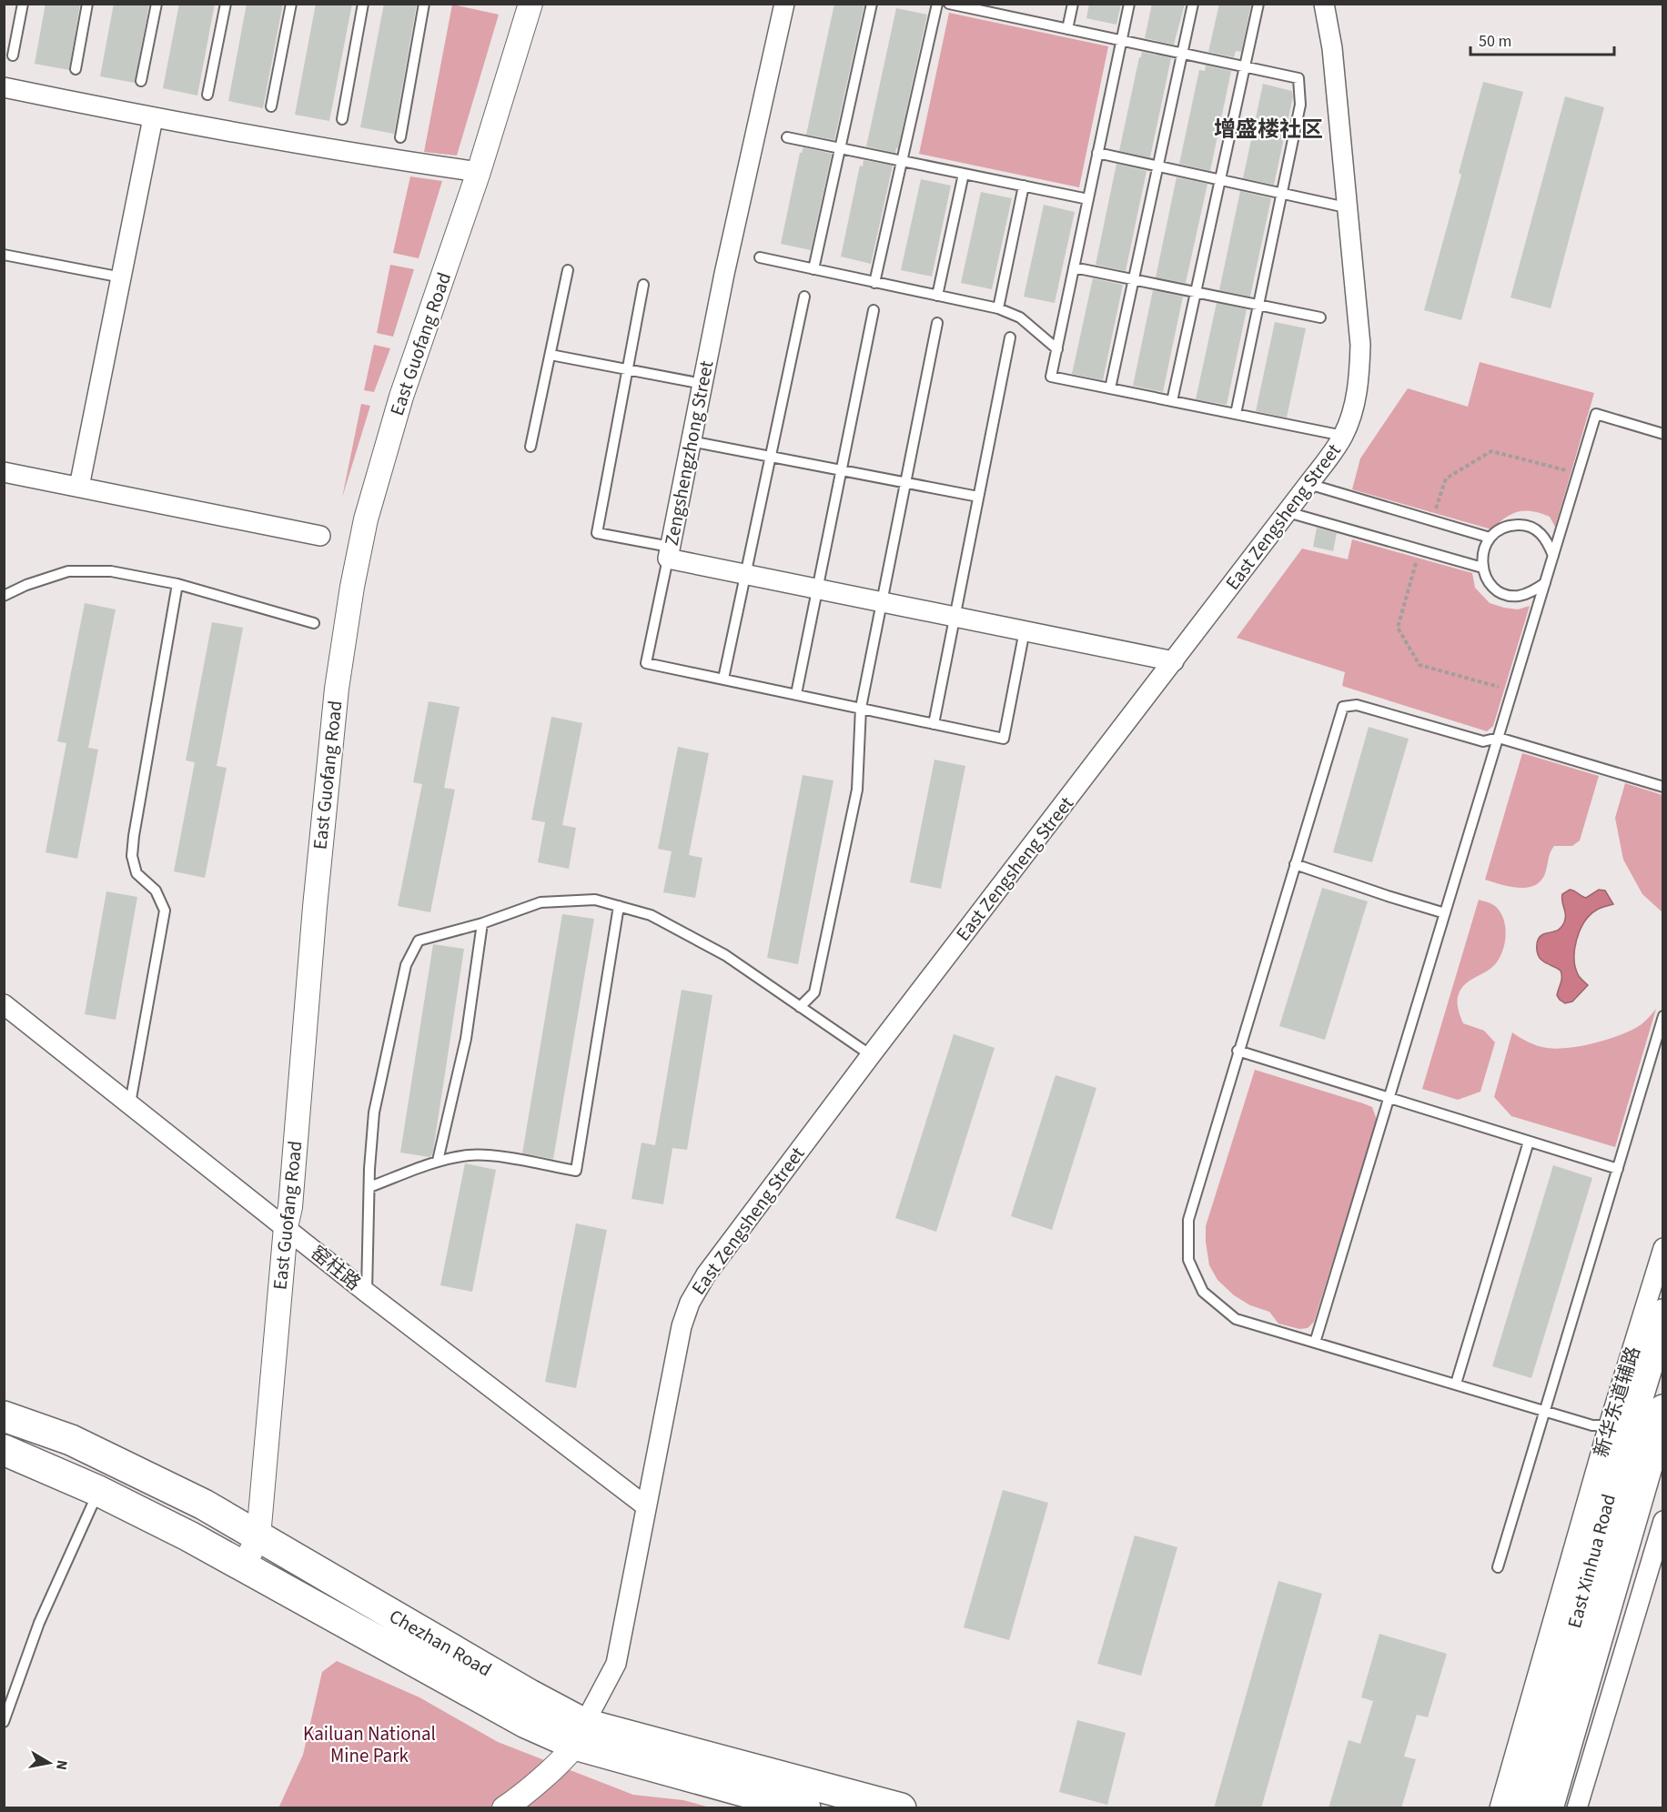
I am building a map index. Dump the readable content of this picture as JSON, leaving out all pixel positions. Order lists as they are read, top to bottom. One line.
{"streets":{"main road":["East Xinhua Road","Chezhan Road"],"street":["East Guofang Road","Zengshengzhong Street","East Zengsheng Street","窑柱路","新华东道辅路"]},"crossings":[["East Guofang Road","窑柱路"],["East Guofang Road","Chezhan Road"],["Zengshengzhong Street","East Zengsheng Street"],["East Zengsheng Street","窑柱路"],["East Zengsheng Street","Chezhan Road"]],"districts":["增盛楼社区"],"parks":["Kailuan National Mine Park"],"scale_bar":"50 m","north":"right"}
